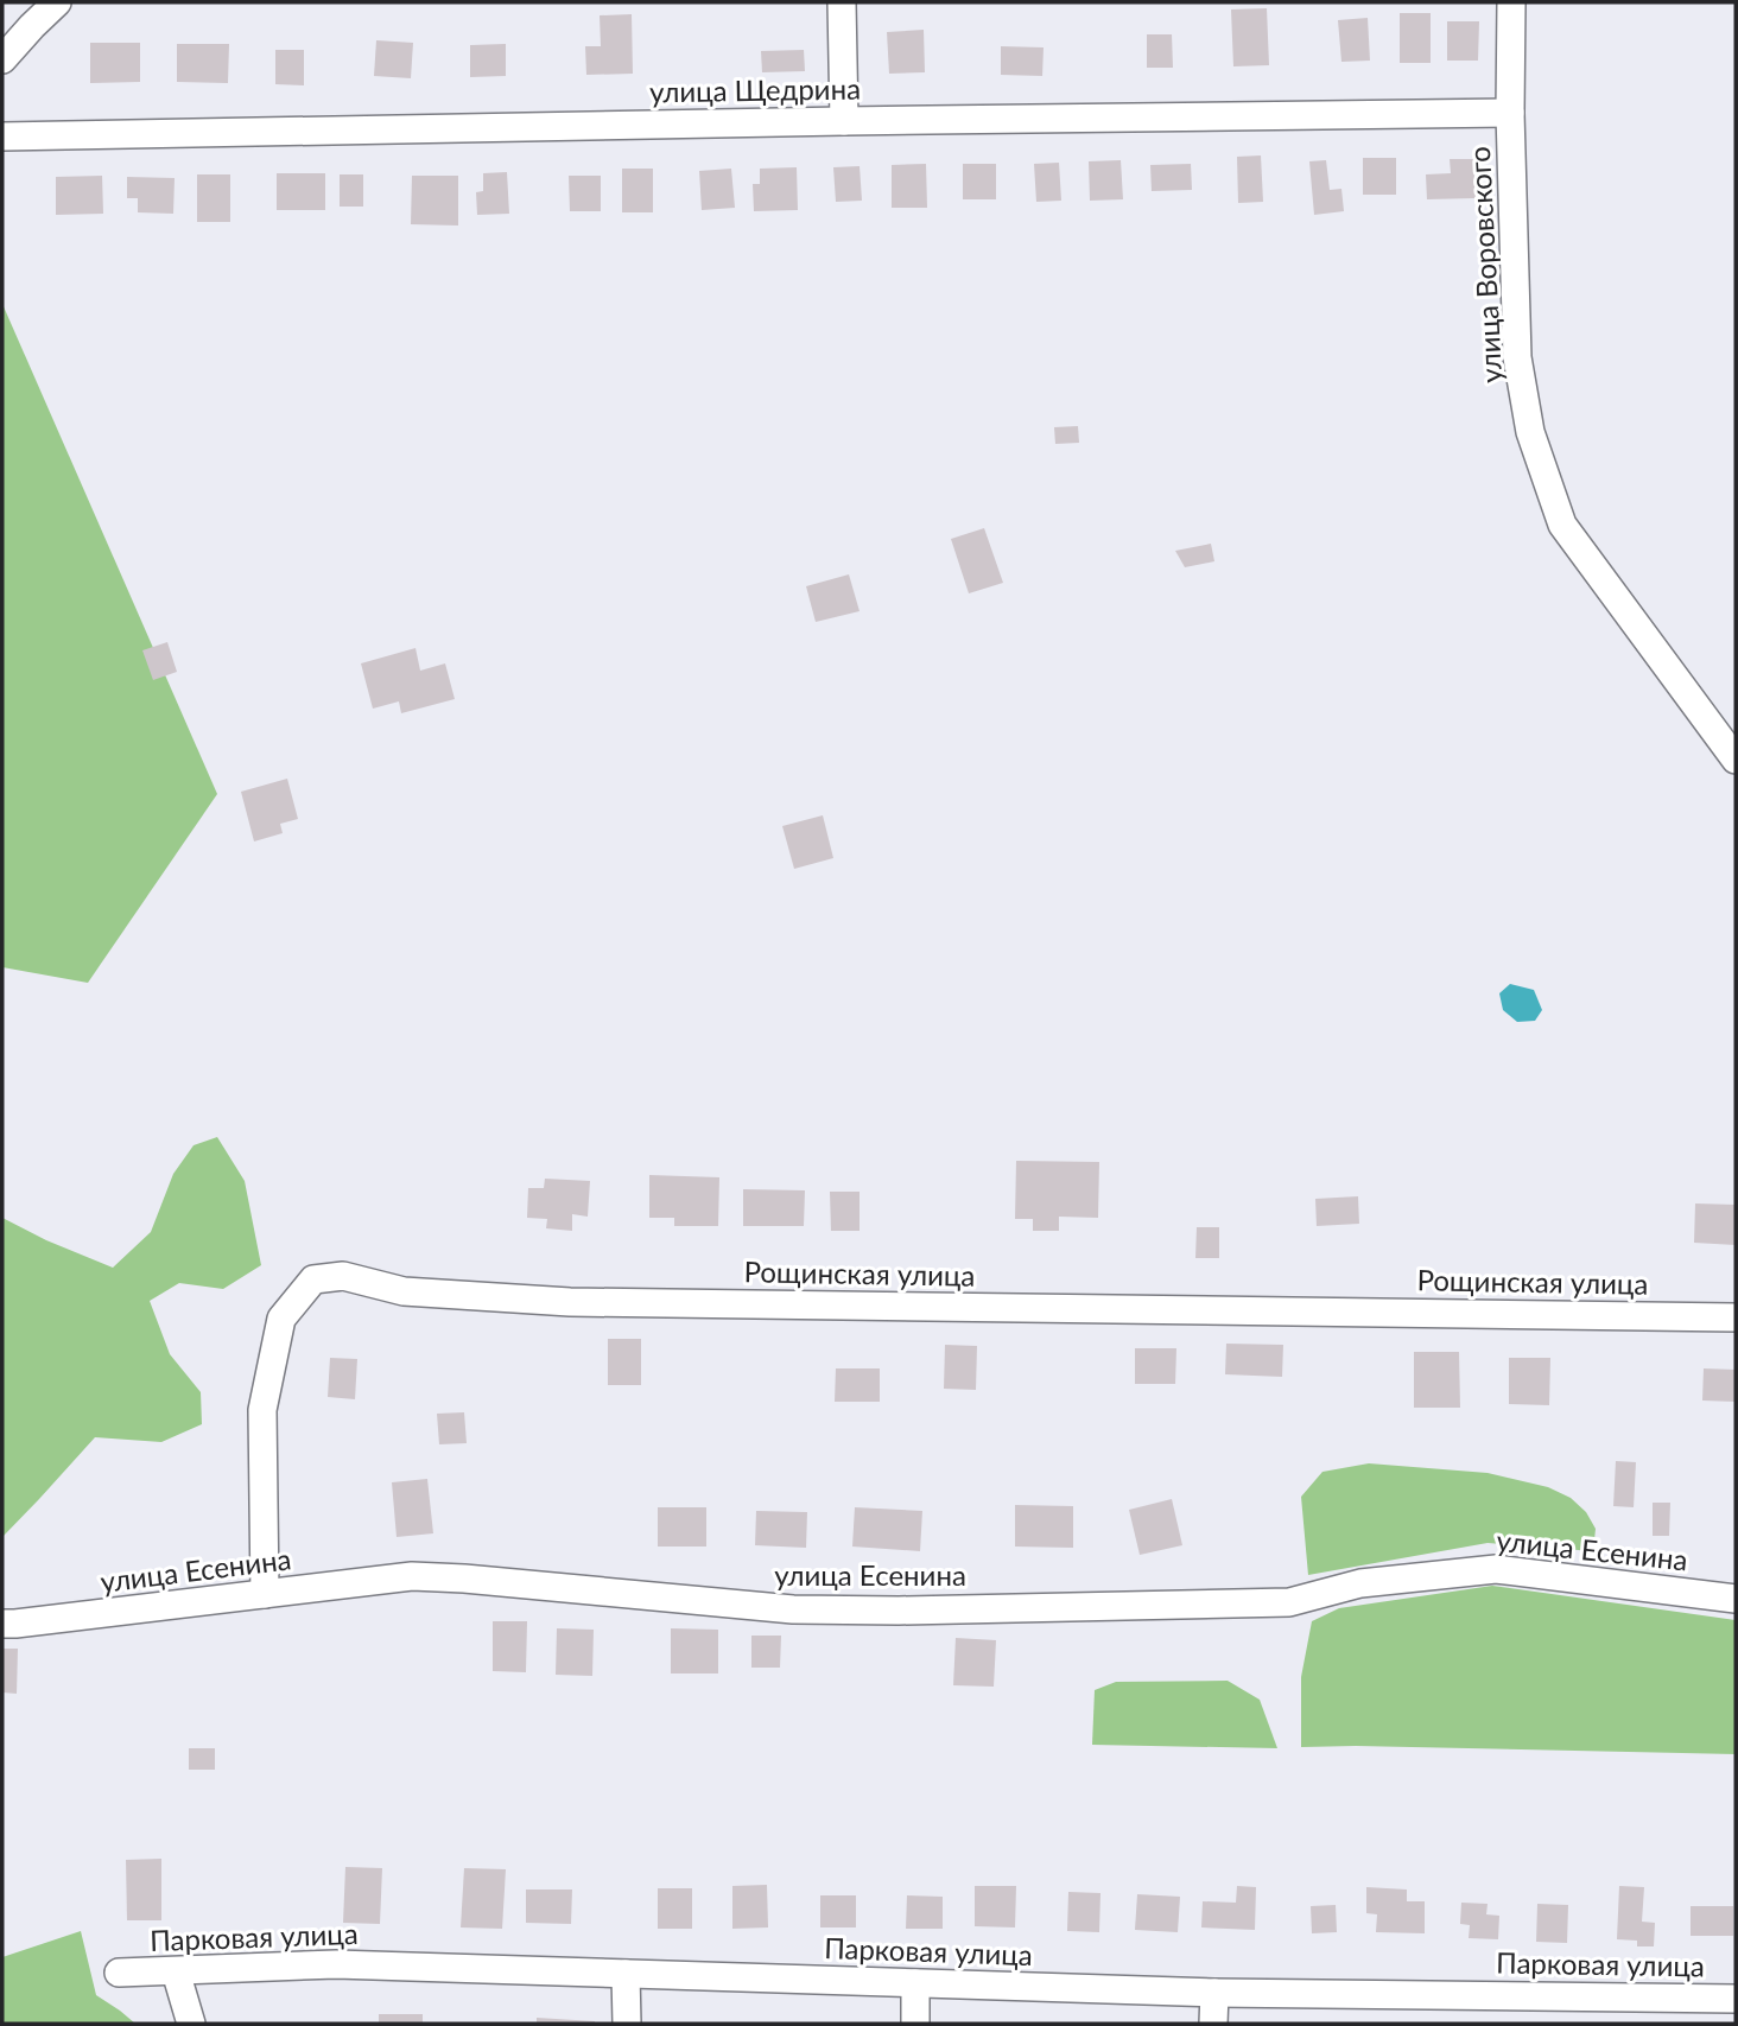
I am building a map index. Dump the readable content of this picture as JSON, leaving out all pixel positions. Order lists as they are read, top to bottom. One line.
{"streets":{"street":["улица Щедрина","улица Воровского","Рощинская улица","улица Есенина","Парковая улица"]},"crossings":[["улица Щедрина","улица Воровского"],["Рощинская улица","улица Есенина"]]}
